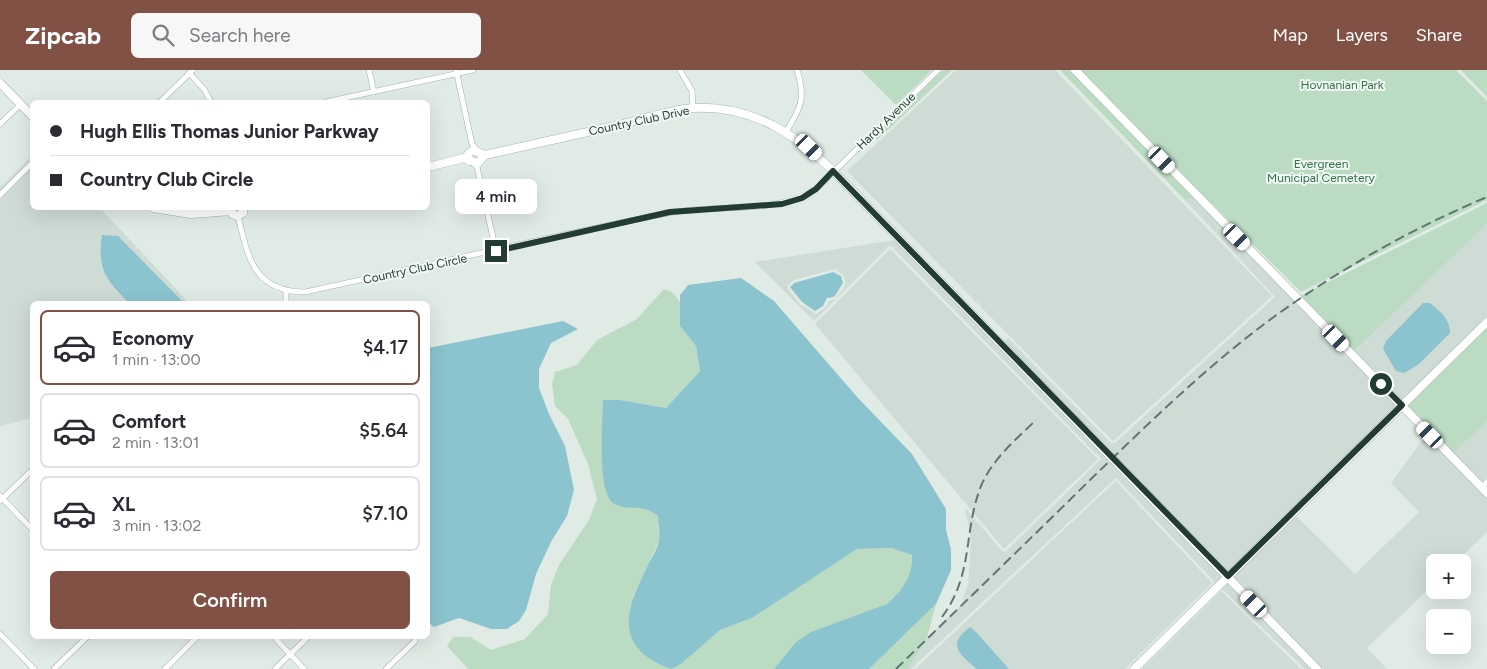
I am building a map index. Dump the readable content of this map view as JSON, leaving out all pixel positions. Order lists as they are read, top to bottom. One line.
{"streets":{"street":["Country Club Drive","Hardy Avenue","Country Club Circle"]},"crossings":[["Country Club Drive","Hardy Avenue"],["Country Club Drive","Country Club Circle"],["Hardy Avenue","Country Club Circle"]],"parks":["Hovnanian Park","Evergreen Municipal Cemetery"],"page":{"header":"Zipcab","search":"Search here","nav":["Map","Layers","Share"],"banner":["Hugh Ellis Thomas Junior Parkway","Country Club Circle"],"bubble":"4 min","list":[{"name":"Economy","note":"1 min · 13:00","value":"$4.17"},{"name":"Comfort","note":"2 min · 13:01","value":"$5.64"},{"name":"XL","note":"3 min · 13:02","value":"$7.10"}],"map_buttons":["+","−"],"buttons":"Confirm"}}
